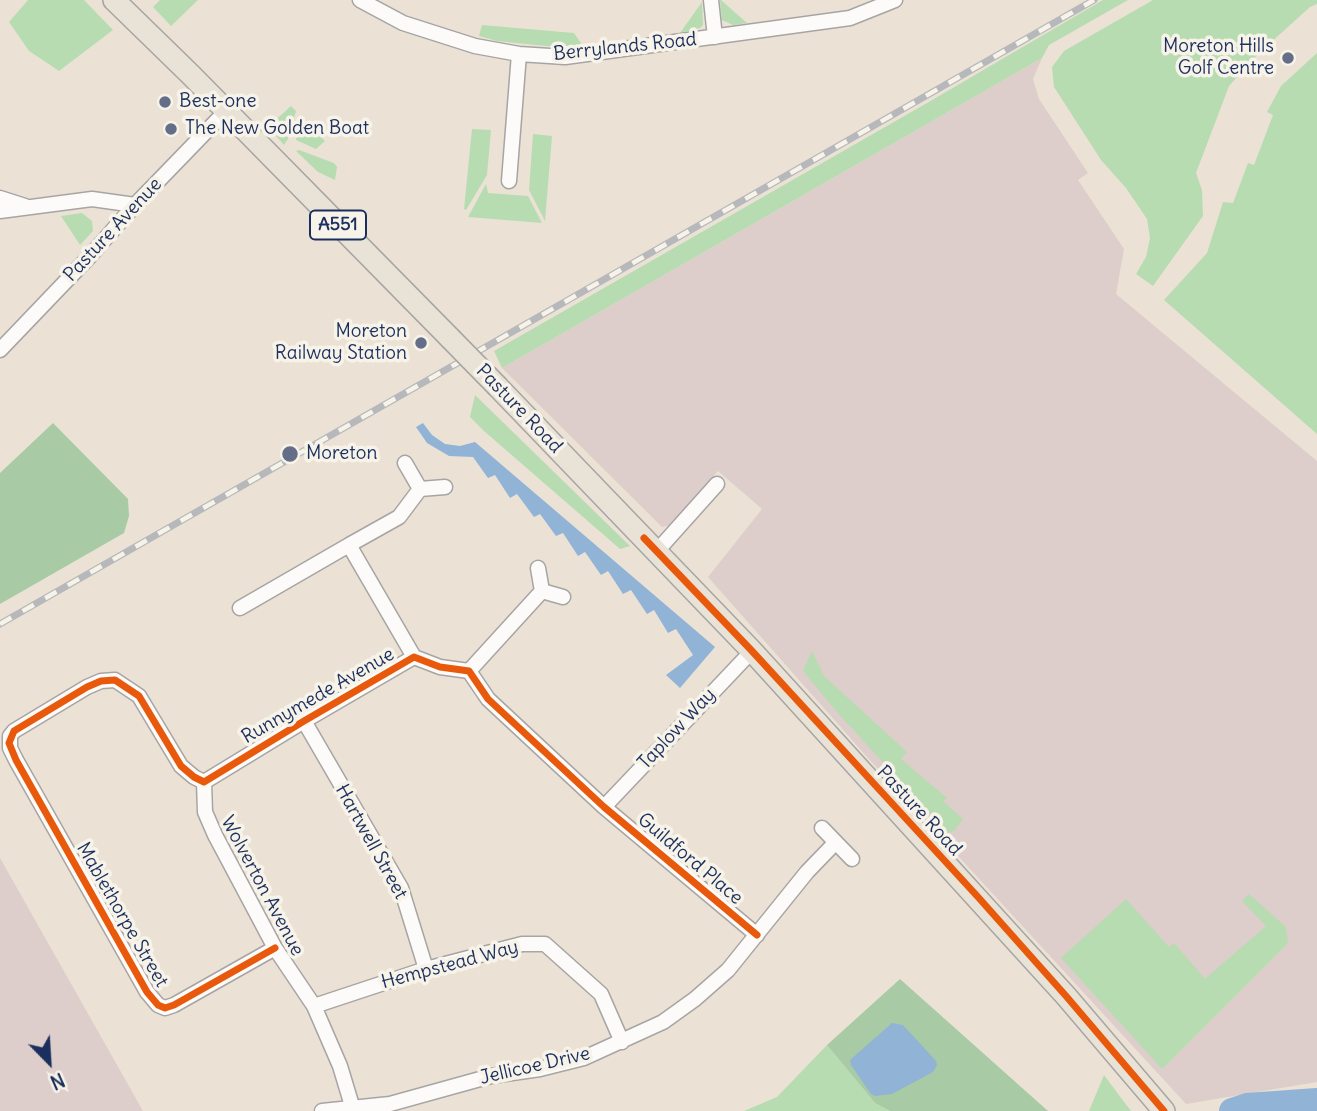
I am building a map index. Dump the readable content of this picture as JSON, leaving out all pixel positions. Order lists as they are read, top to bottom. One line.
{"streets":{"main road":["A551","Pasture Road"],"street":["Berrylands Road","Pasture Avenue","Runnymede Avenue","Taplow Way","Hartwell Street","Guildford Place","Wolverton Avenue","Mablethorpe Street","Hempstead Way","Jellicoe Drive"]},"crossings":[["Pasture Avenue","Pasture Road"],["Pasture Road","Taplow Way"],["Runnymede Avenue","Hartwell Street"],["Runnymede Avenue","Wolverton Avenue"],["Runnymede Avenue","Mablethorpe Street"],["Taplow Way","Guildford Place"],["Hartwell Street","Hempstead Way"],["Guildford Place","Jellicoe Drive"],["Wolverton Avenue","Mablethorpe Street"],["Wolverton Avenue","Hempstead Way"],["Wolverton Avenue","Jellicoe Drive"],["Hempstead Way","Jellicoe Drive"]],"places":["Moreton Hills Golf Centre","Best-one","The New Golden Boat","Moreton Railway Station","Moreton"],"north":"bottom right"}
